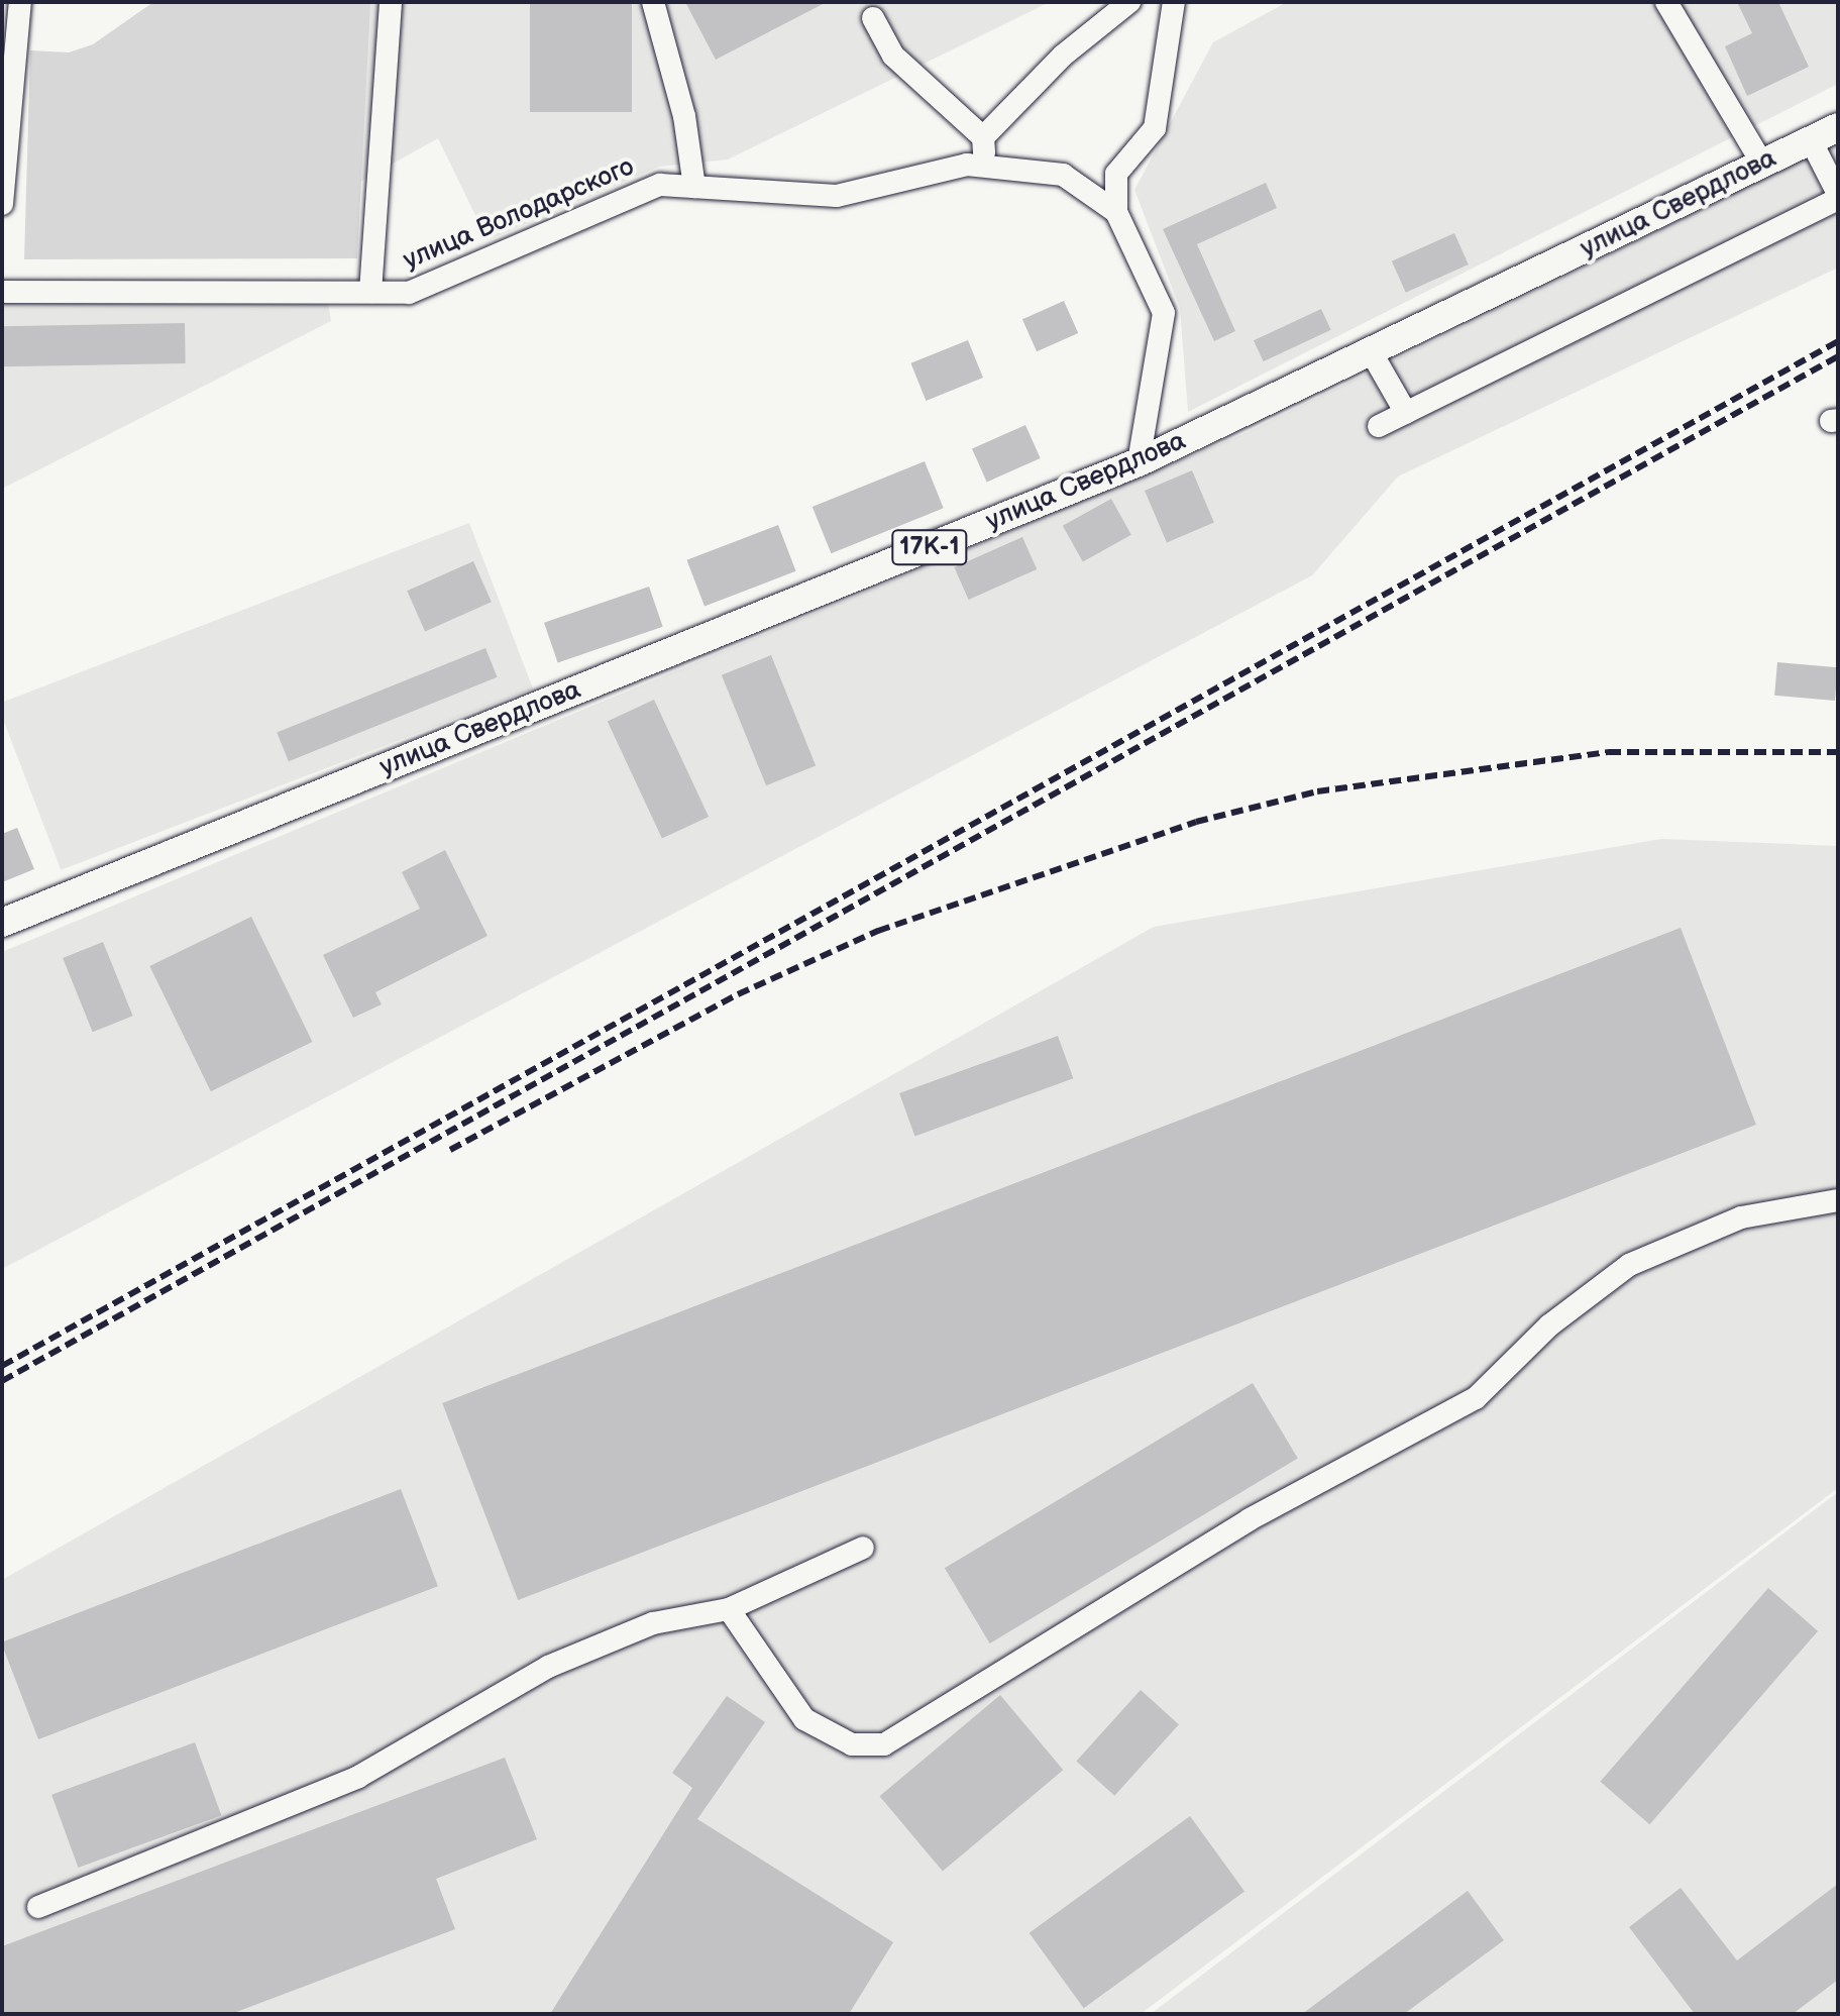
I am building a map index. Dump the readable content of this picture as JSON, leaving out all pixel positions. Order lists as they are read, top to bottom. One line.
{"streets":{"main road":["улица Свердлова","17К-1"],"street":["улица Володарского"]},"crossings":[["улица Свердлова","улица Володарского"]]}
